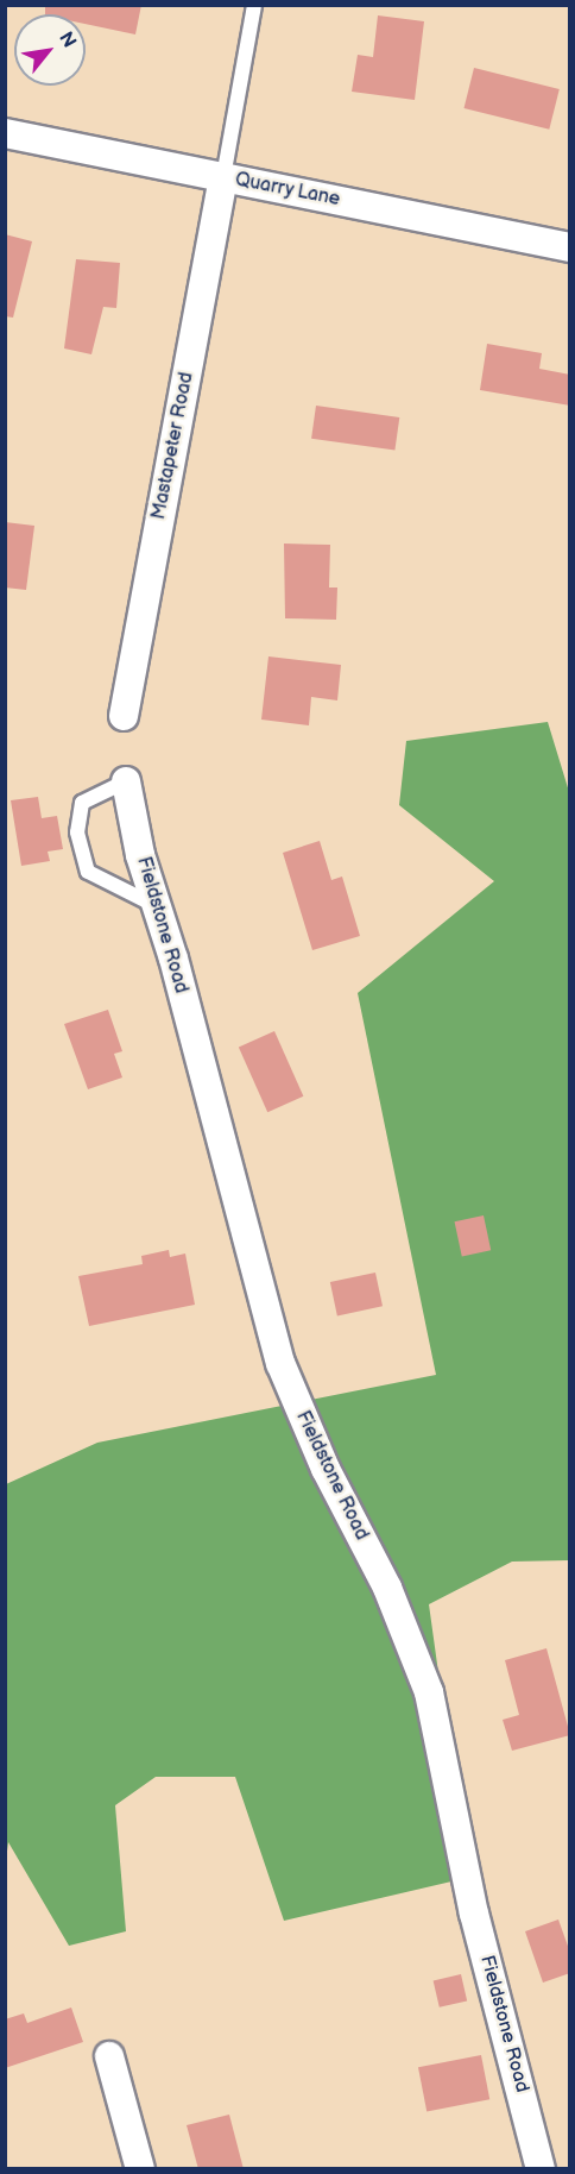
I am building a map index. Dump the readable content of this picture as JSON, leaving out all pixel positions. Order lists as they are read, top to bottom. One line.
{"streets":{"street":["Quarry Lane","Mastapeter Road","Fieldstone Road"]},"crossings":[["Quarry Lane","Mastapeter Road"]],"north":"top right"}
